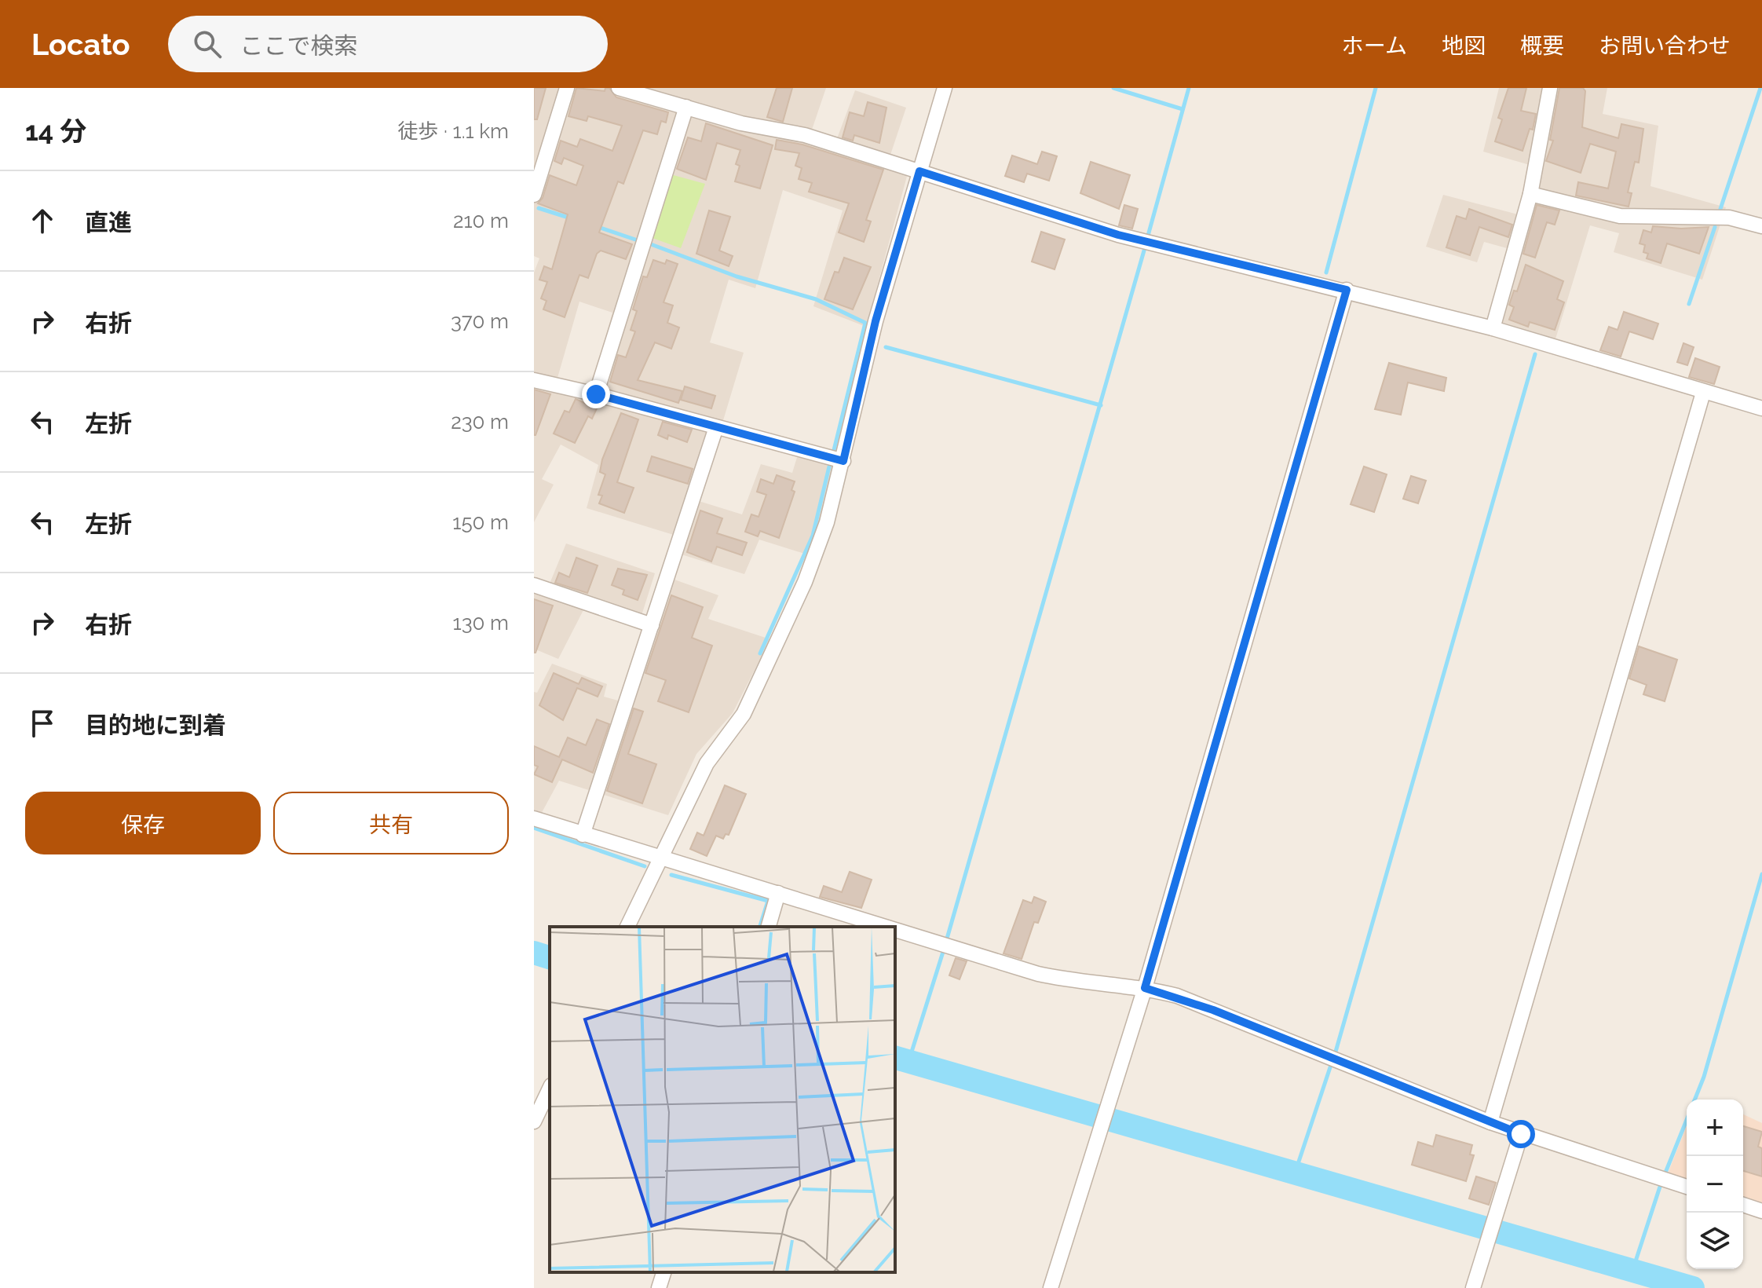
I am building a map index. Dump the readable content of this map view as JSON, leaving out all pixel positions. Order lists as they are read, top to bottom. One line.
{"page":{"header":"Locato","search":"ここで検索","nav":["ホーム","地図","概要","お問い合わせ"],"heading":["14 分","徒歩 · 1.1 km"],"list":[["直進","210 m"],["右折","370 m"],["左折","230 m"],["左折","150 m"],["右折","130 m"],"目的地に到着"],"buttons":["保存","共有"],"map_buttons":["+","−"]}}
